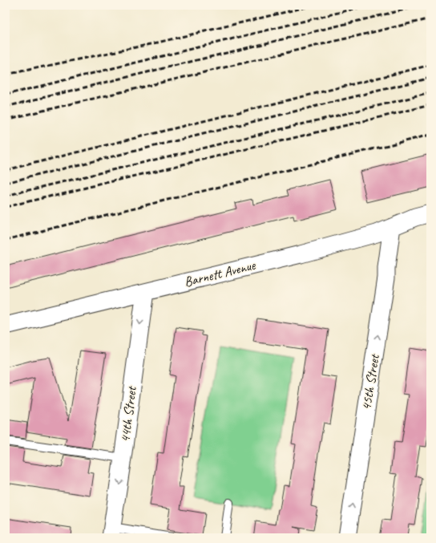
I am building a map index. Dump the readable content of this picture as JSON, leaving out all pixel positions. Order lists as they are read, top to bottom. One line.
{"streets":{"street":["Barnett Avenue","45th Street","44th Street"]},"crossings":[["Barnett Avenue","45th Street"],["Barnett Avenue","44th Street"]],"one_way":["45th Street","44th Street"]}
